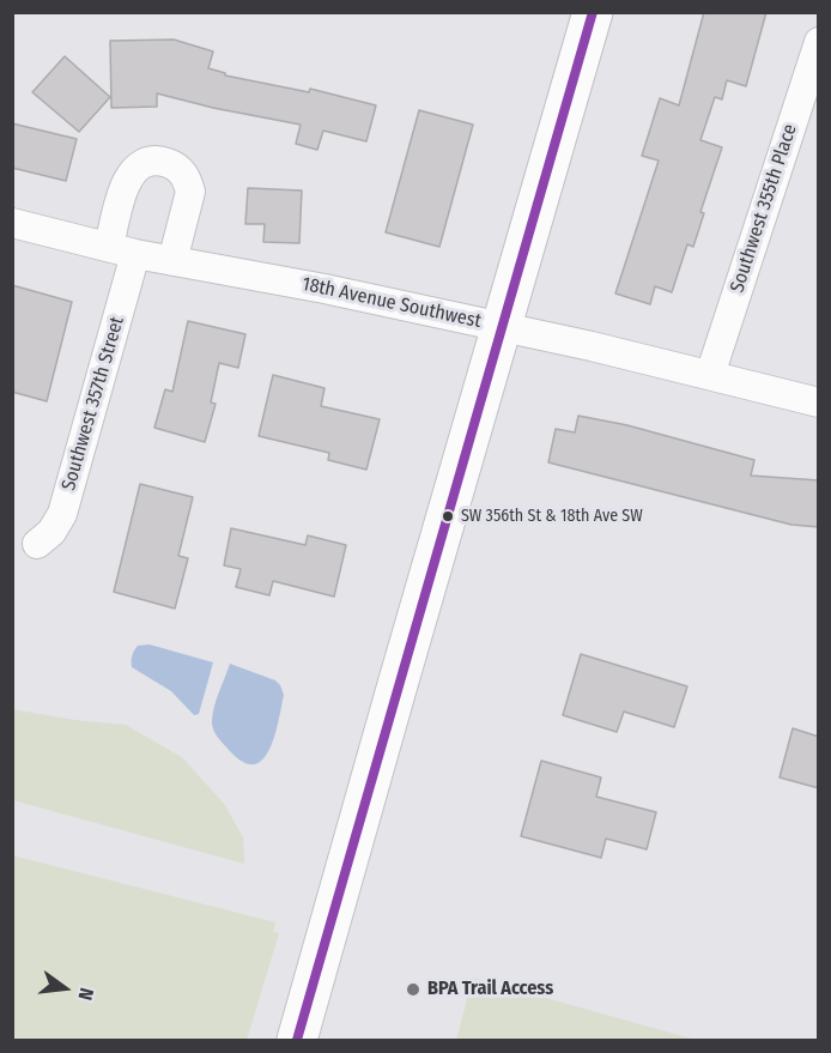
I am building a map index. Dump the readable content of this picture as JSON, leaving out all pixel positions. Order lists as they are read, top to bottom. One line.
{"streets":{"street":["Southwest 355th Place","18th Avenue Southwest","Southwest 357th Street"]},"crossings":[["Southwest 355th Place","18th Avenue Southwest"],["18th Avenue Southwest","Southwest 357th Street"]],"places":["SW 356th St & 18th Ave SW","BPA Trail Access"],"north":"right"}
